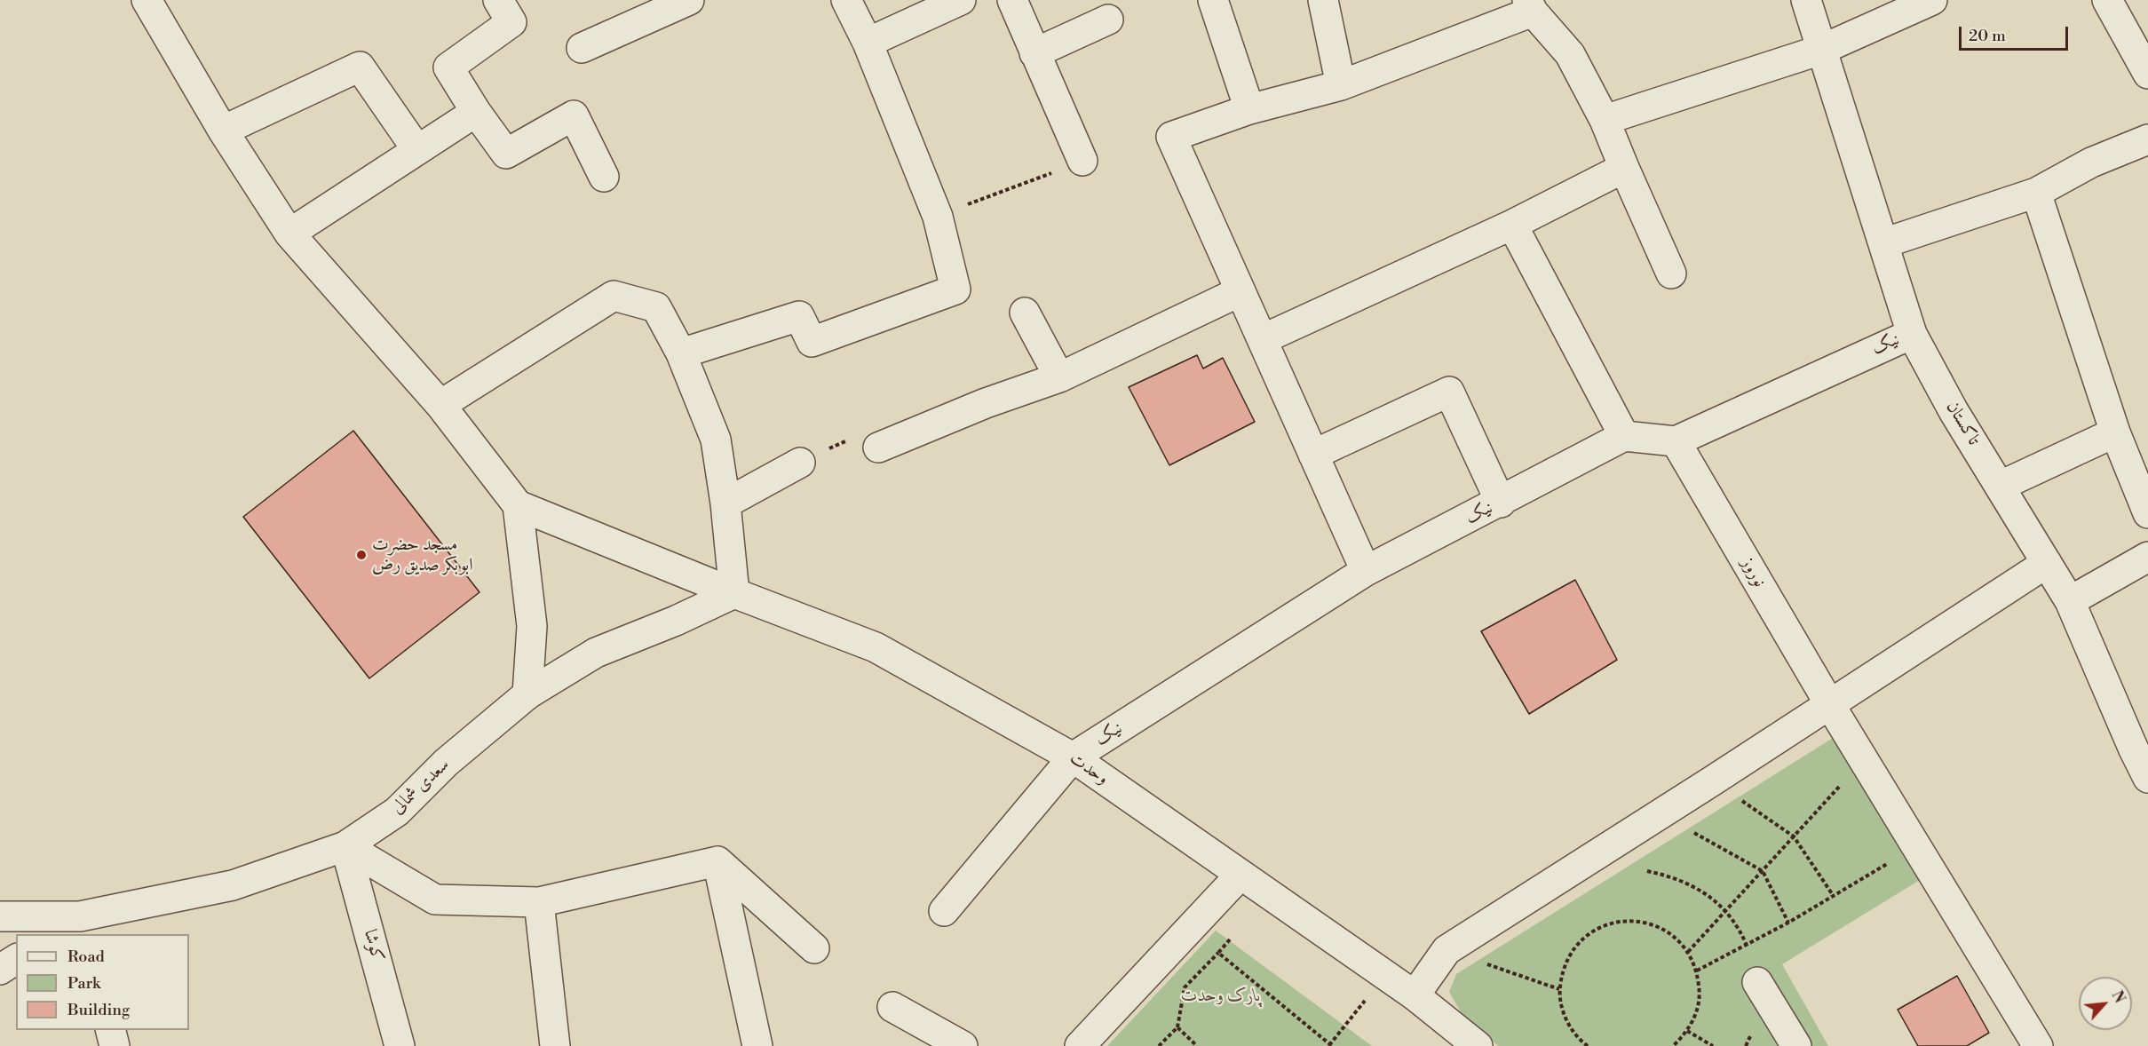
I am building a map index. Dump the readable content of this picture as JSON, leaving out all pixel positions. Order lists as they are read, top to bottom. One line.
{"streets":{"street":["نیک","تاکستان","نوروز","وحدت","سعدی شمالی","کوشا"]},"crossings":[["نیک","تاکستان"],["نیک","نوروز"],["نیک","وحدت"],["وحدت","سعدی شمالی"],["سعدی شمالی","کوشا"]],"parks":["پارک وحدت"],"places":["مسجد حضرت ابوبکر صدیق رض"],"legend":["Road","Park","Building"],"scale_bar":"20 m","north":"top right"}
